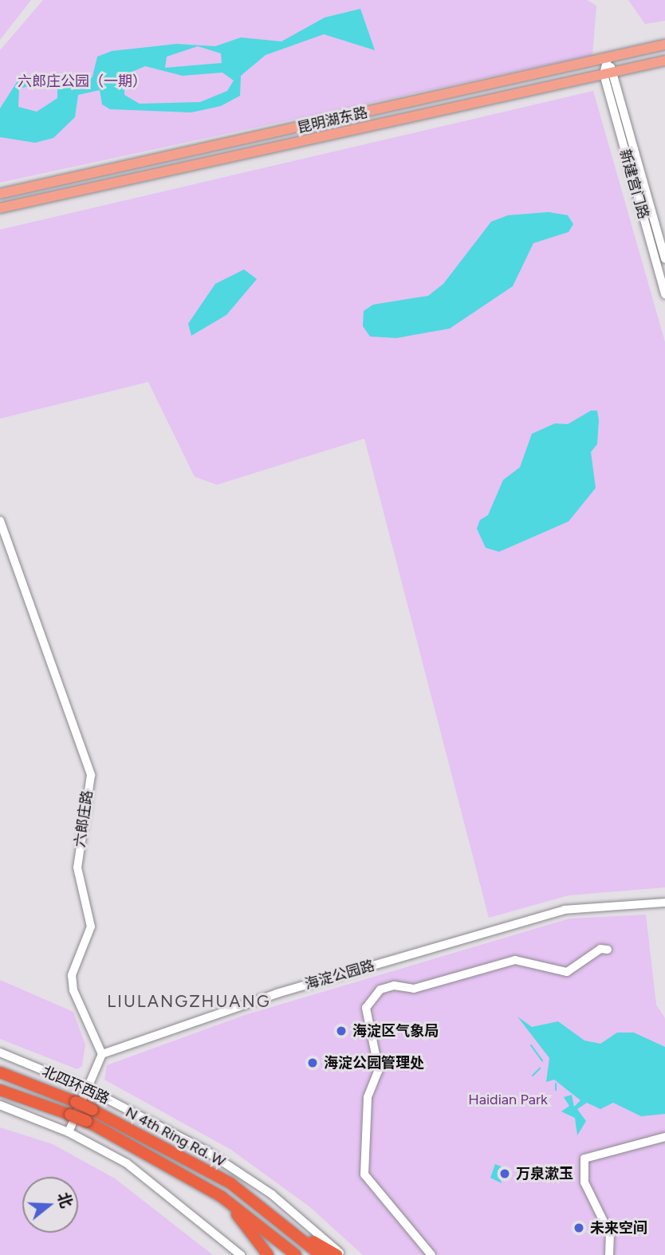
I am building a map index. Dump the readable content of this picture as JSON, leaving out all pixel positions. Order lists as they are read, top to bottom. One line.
{"streets":{"highway":["N 4th Ring Rd. W"],"main road":["昆明湖东路"],"street":["新建宫门路","六郎庄路","海淀公园路","北四环西路"]},"crossings":[["昆明湖东路","新建宫门路"],["六郎庄路","海淀公园路"]],"districts":["LIULANGZHUANG"],"parks":["六郎庄公园（一期）","Haidian Park"],"places":["海淀区气象局","海淀公园管理处","万泉漱玉","未来空间"],"north":"right"}
